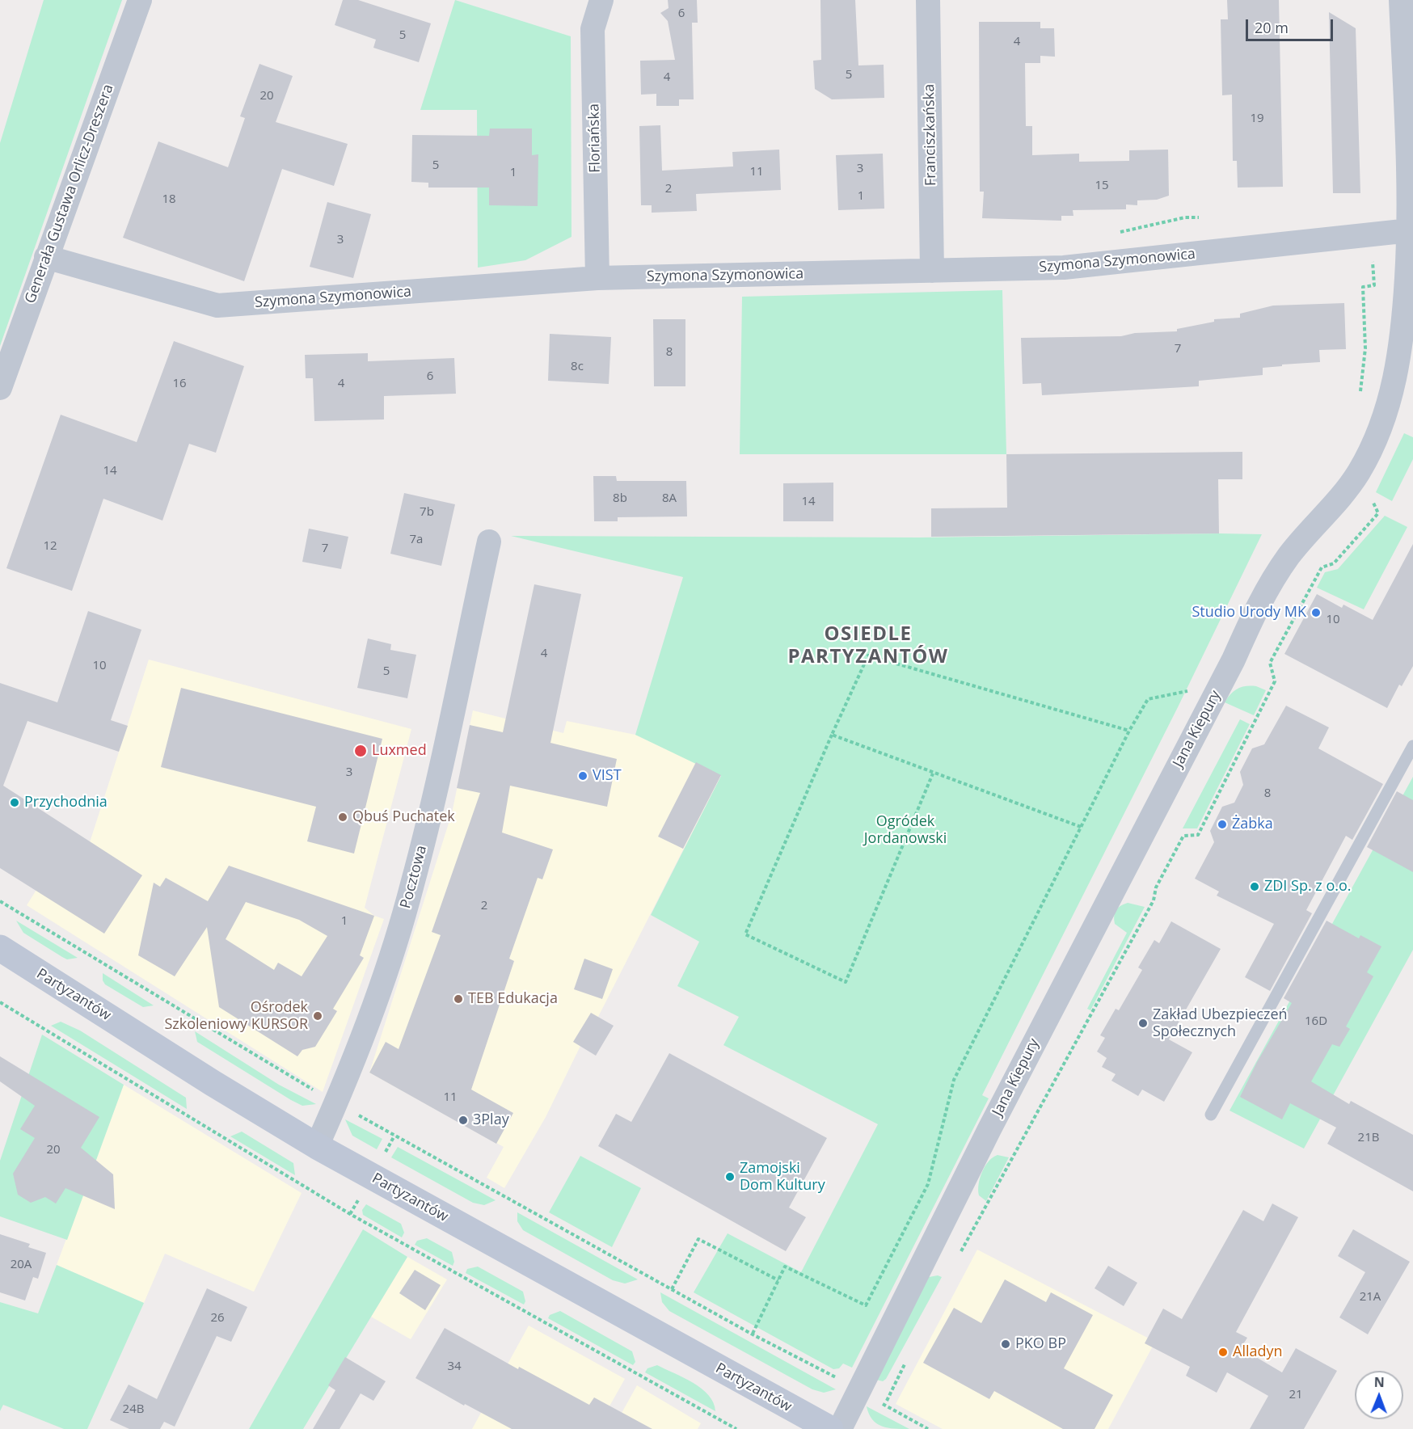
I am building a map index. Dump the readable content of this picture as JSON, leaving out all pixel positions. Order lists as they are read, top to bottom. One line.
{"streets":{"street":["Franciszkańska","Floriańska","Generała Gustawa Orlicz-Dreszera","Szymona Szymonowica","Jana Kiepury","Pocztowa","Partyzantów"]},"crossings":[["Franciszkańska","Szymona Szymonowica"],["Floriańska","Szymona Szymonowica"],["Generała Gustawa Orlicz-Dreszera","Szymona Szymonowica"],["Szymona Szymonowica","Jana Kiepury"],["Pocztowa","Partyzantów"]],"districts":["OSIEDLE PARTYZANTÓW"],"parks":["Ogródek Jordanowski"],"places":["Studio Urody MK","Luxmed","VIST","Przychodnia","Qbuś Puchatek","Żabka","ZDI Sp. z o.o.","TEB Edukacja","Ośrodek Szkoleniowy KURSOR","Zakład Ubezpieczeń Społecznych","3Play","Zamojski Dom Kultury","PKO BP","Alladyn"],"house_numbers":["6","5","4","5","4","20","19","5","3","11","1","15","2","1","18","3","7","8","8c","6","16","4","14","8b","8A","14","7b","7a","12","7","10","4","10","5","3","8","2","1","16D","11","21B","20","20A","21A","26","34","21","24B"],"scale_bar":"20 m","north":"top"}
